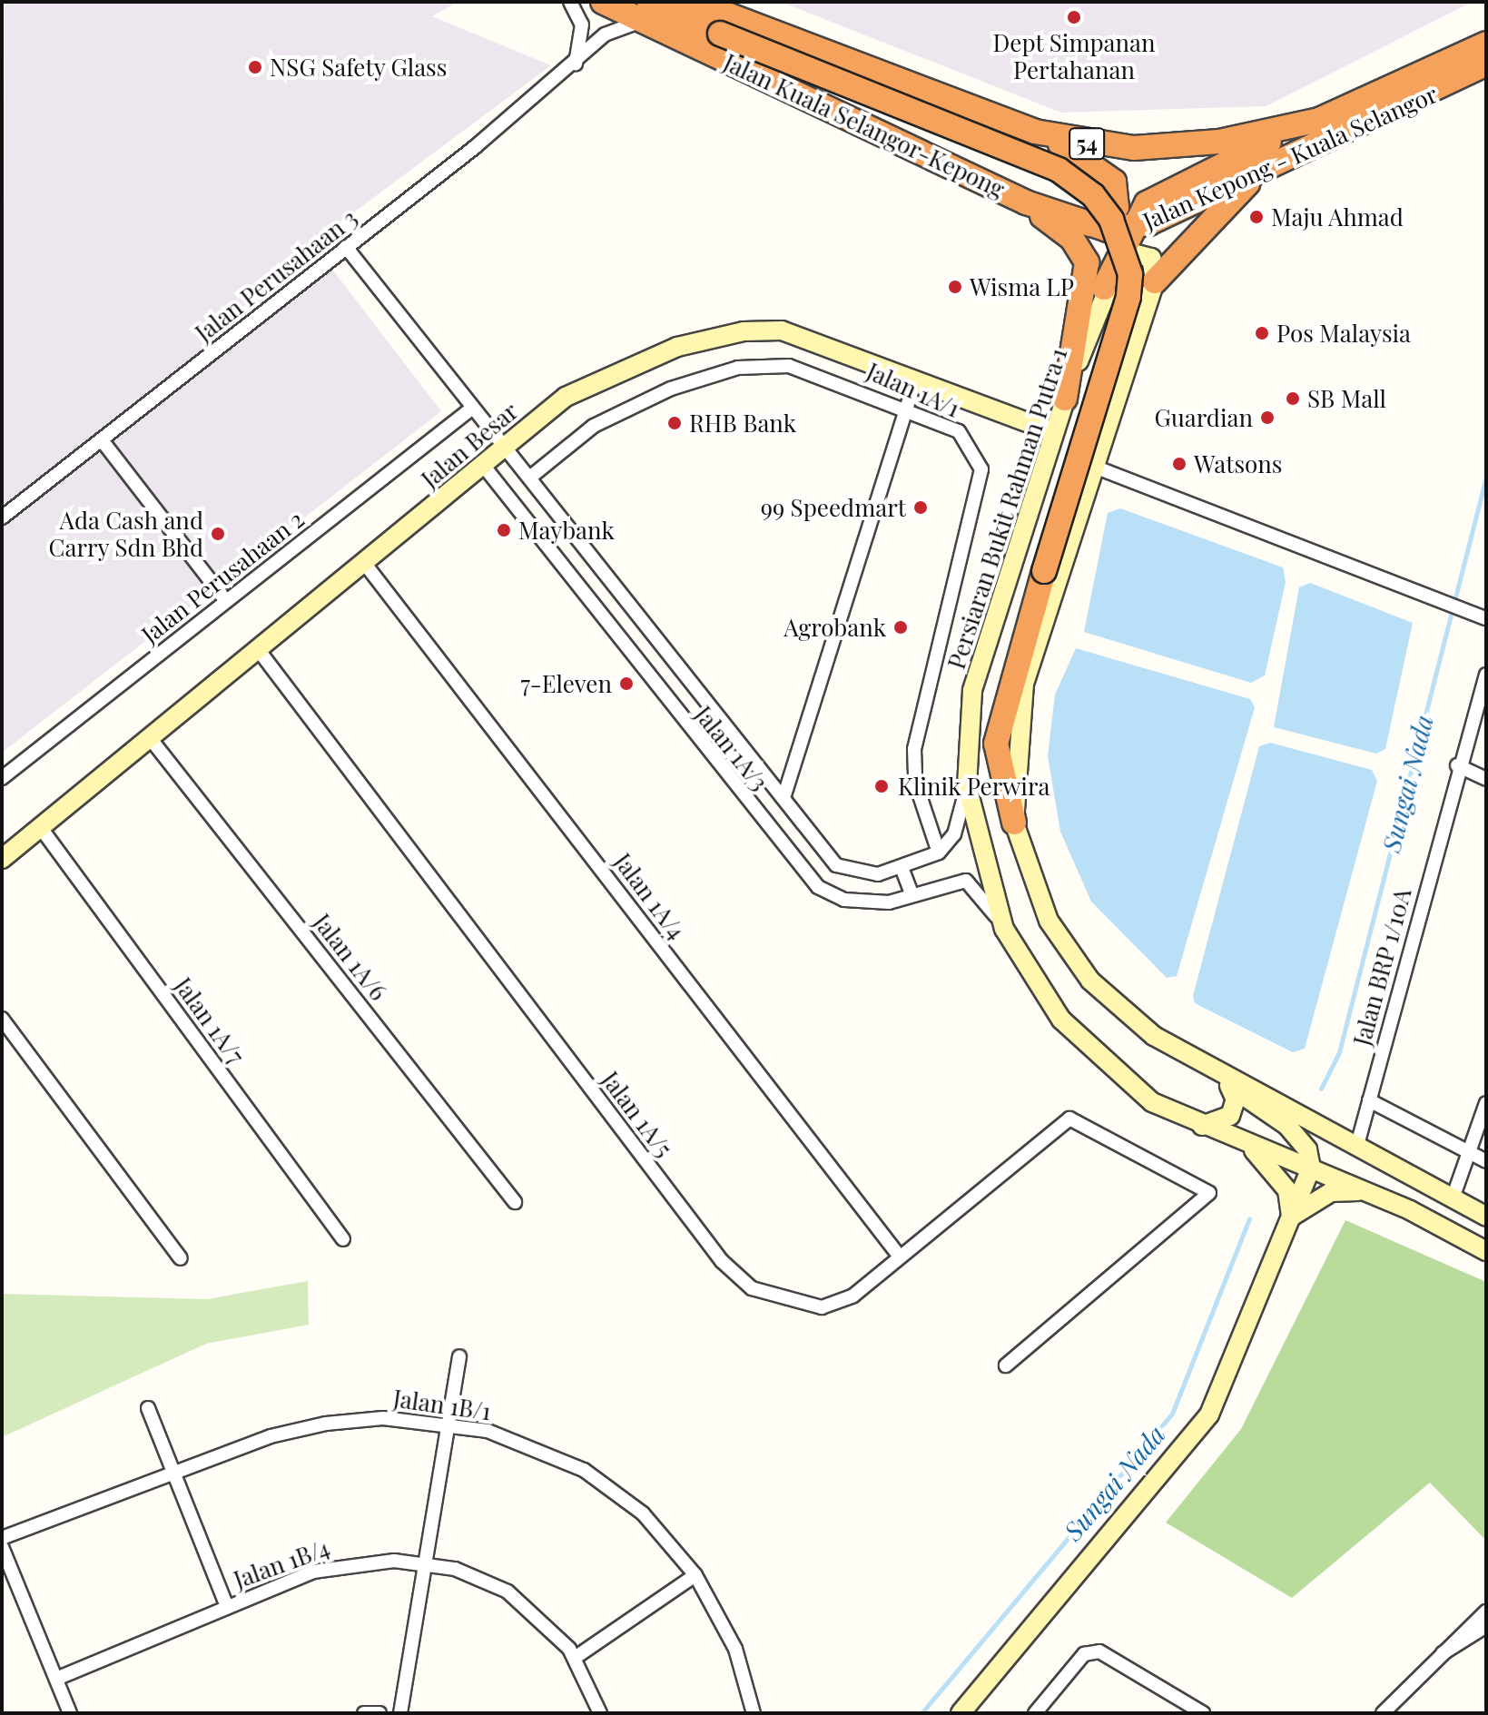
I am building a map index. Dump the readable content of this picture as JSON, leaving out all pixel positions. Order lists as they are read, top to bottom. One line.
{"streets":{"highway":["Jalan Kuala Selangor-Kepong","54","Jalan Kepong - Kuala Selangor"],"main road":["Jalan Besar","Persiaran Bukit Rahman Putra 1"],"street":["Jalan Perusahaan 3","Jalan 1A/1","Jalan Perusahaan 2","Jalan 1A/3","Jalan 1A/4","Jalan 1A/6","Jalan BRP 1/10A","Jalan 1A/7","Jalan 1A/5","Jalan 1B/1","Jalan 1B/4"]},"crossings":[["Jalan Kuala Selangor-Kepong","Jalan Kepong - Kuala Selangor"],["Jalan Kuala Selangor-Kepong","Jalan Perusahaan 3"],["Jalan Perusahaan 3","Jalan 1A/3"],["Jalan 1A/1","Jalan 1A/3"],["Jalan Besar","Persiaran Bukit Rahman Putra 1"],["Jalan Besar","Jalan 1A/3"],["Jalan Besar","Jalan 1A/4"],["Jalan Besar","Jalan 1A/6"],["Jalan Besar","Jalan 1A/7"],["Jalan Besar","Jalan 1A/5"],["Persiaran Bukit Rahman Putra 1","Jalan 1A/3"],["Jalan Perusahaan 2","Jalan 1A/3"],["Jalan 1A/4","Jalan 1A/5"]],"water":["Sungai Nada"],"places":["Dept Simpanan Pertahanan","NSG Safety Glass","Maju Ahmad","Wisma LP","Pos Malaysia","SB Mall","Guardian","RHB Bank","Watsons","99 Speedmart","Maybank","Ada Cash and Carry Sdn Bhd","Agrobank","7-Eleven","Klinik Perwira"]}
